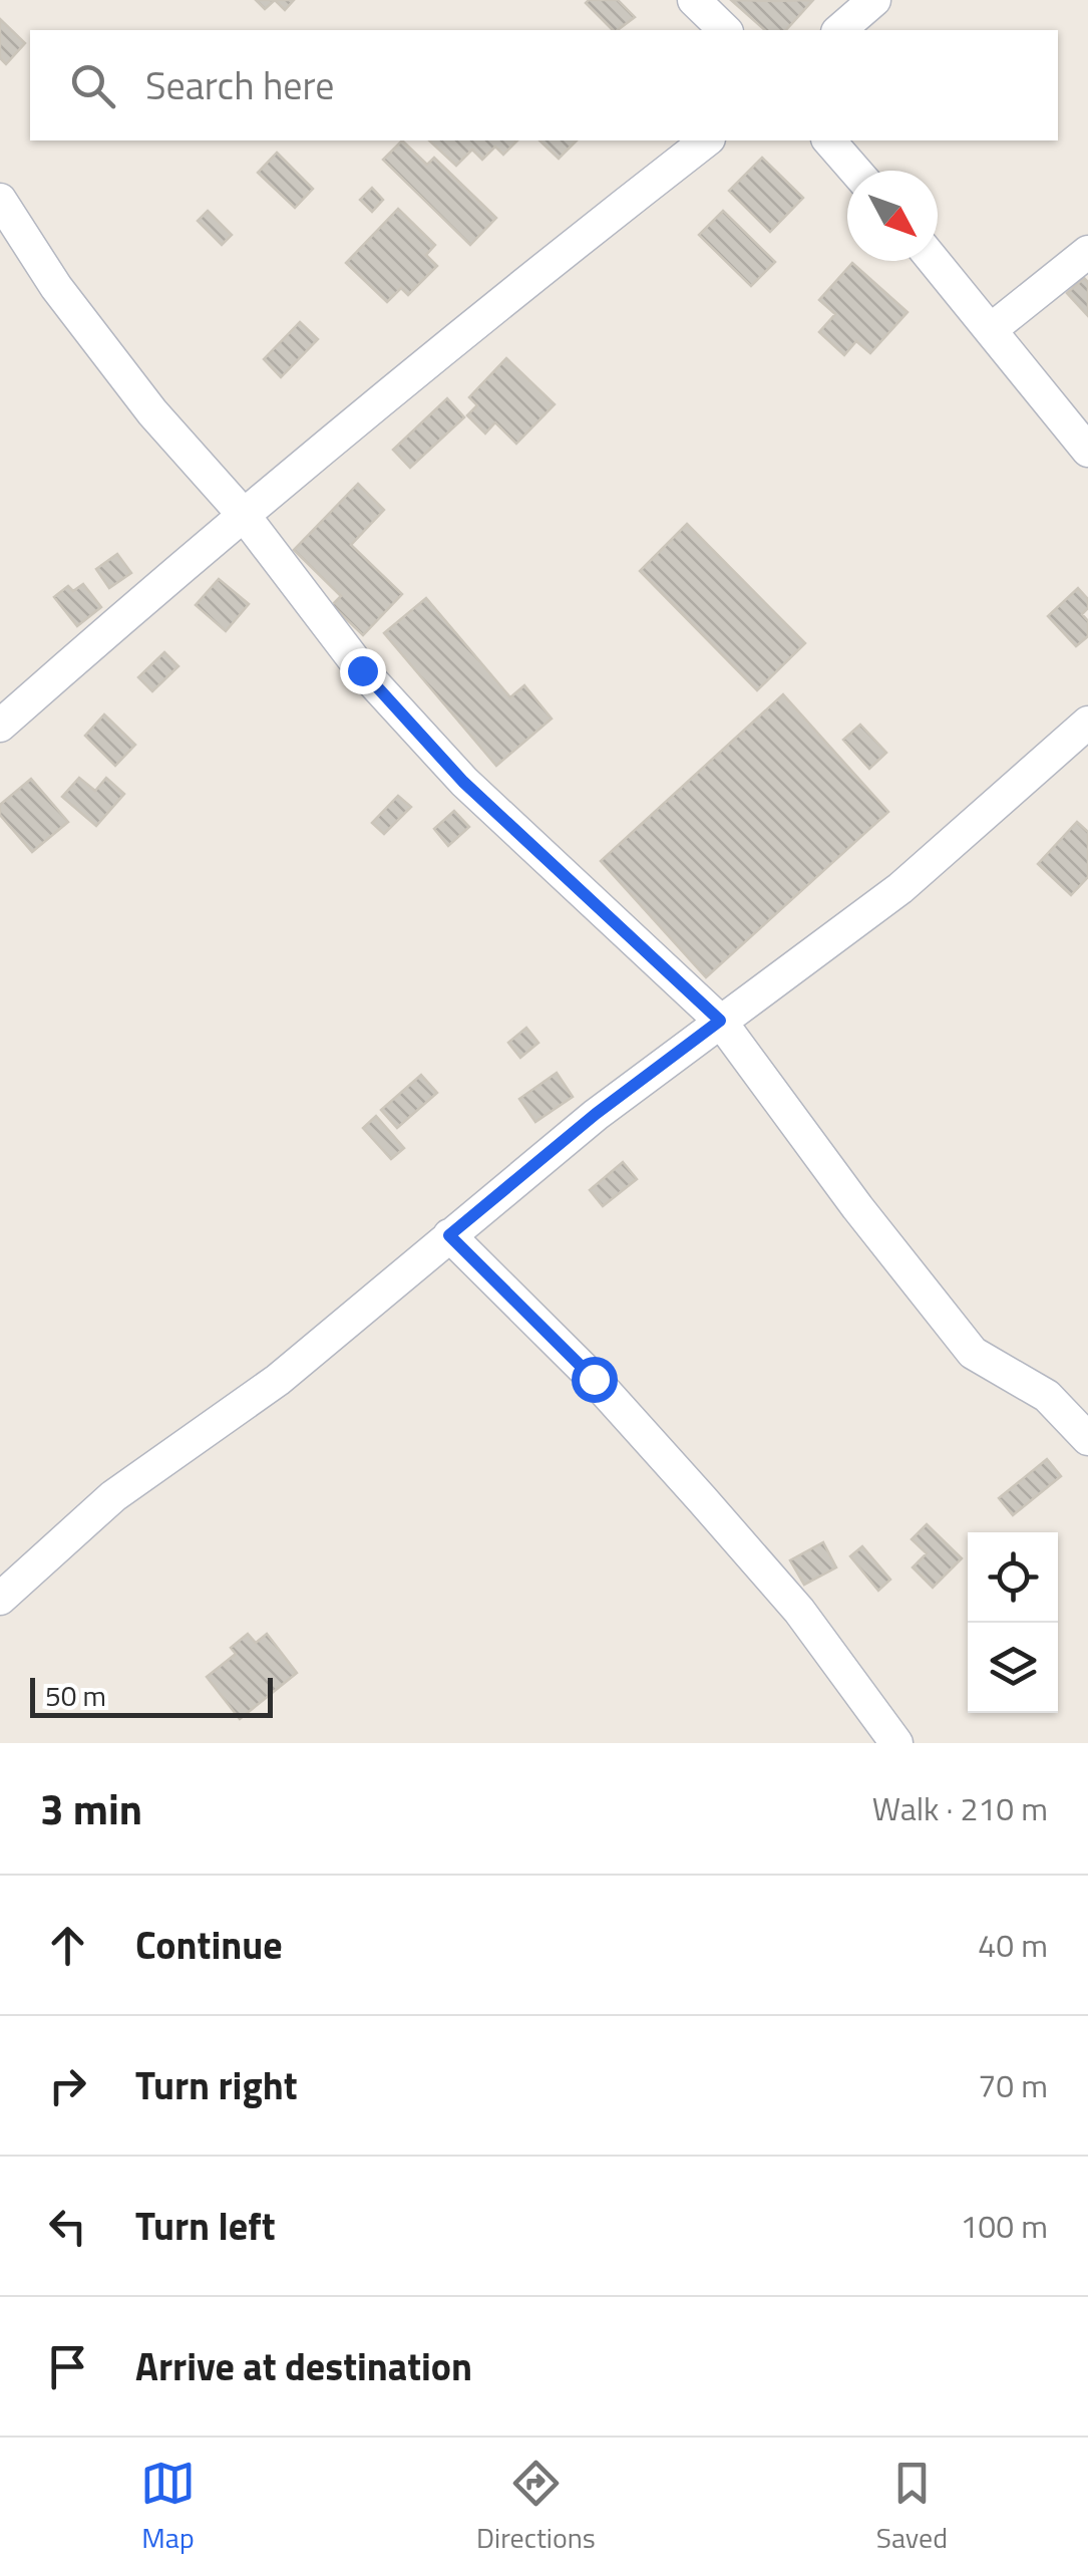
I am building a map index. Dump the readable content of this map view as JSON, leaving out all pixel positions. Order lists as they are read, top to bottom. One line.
{"scale_bar":"50 m","north":"bottom right","page":{"search":"Search here","scale":"50 m","heading":["3 min","Walk · 210 m"],"list":[["Continue","40 m"],["Turn right","70 m"],["Turn left","100 m"],"Arrive at destination"],"nav":["Map","Directions","Saved"]}}
